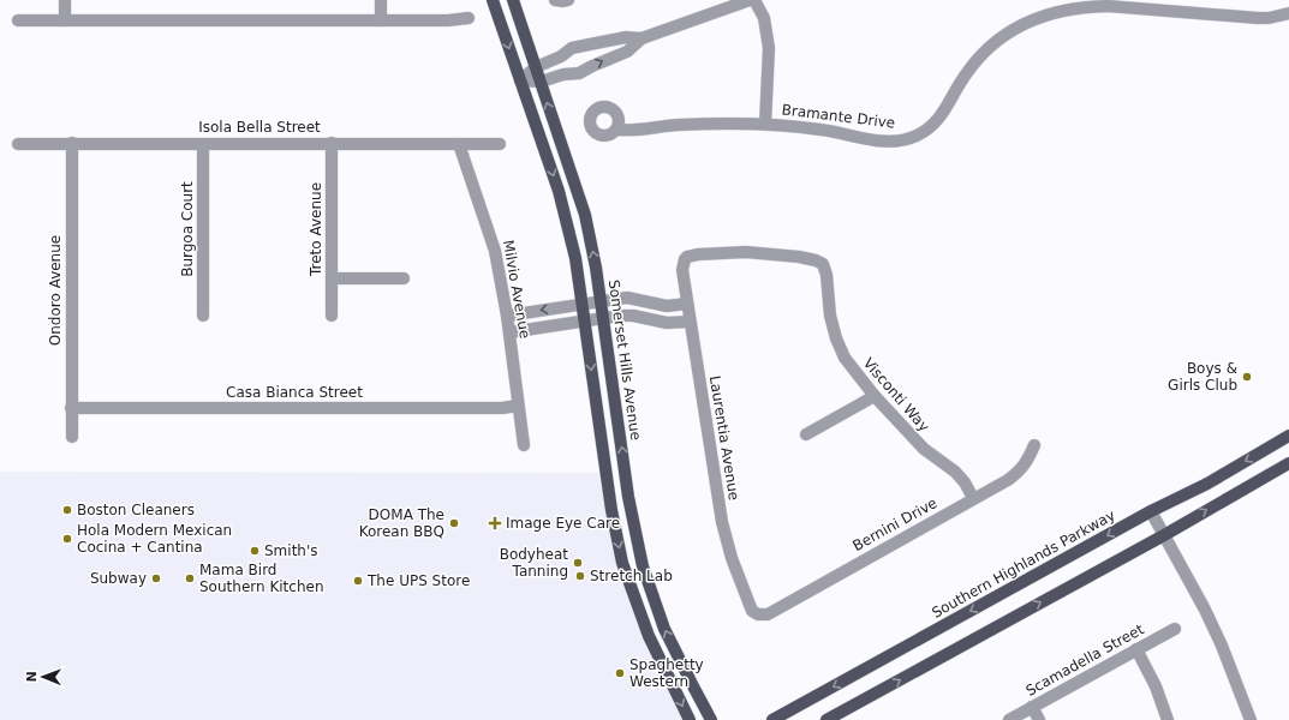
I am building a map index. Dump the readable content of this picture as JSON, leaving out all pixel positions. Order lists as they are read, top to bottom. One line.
{"streets":{"main road":["Somerset Hills Avenue","Southern Highlands Parkway"],"street":["Bramante Drive","Isola Bella Street","Burgoa Court","Treto Avenue","Milvio Avenue","Ondoro Avenue","Casa Bianca Street","Visconti Way","Laurentia Avenue","Bernini Drive","Scamadella Street"]},"crossings":[["Isola Bella Street","Burgoa Court"],["Isola Bella Street","Treto Avenue"],["Isola Bella Street","Milvio Avenue"],["Isola Bella Street","Ondoro Avenue"],["Milvio Avenue","Casa Bianca Street"],["Ondoro Avenue","Casa Bianca Street"],["Visconti Way","Laurentia Avenue"],["Visconti Way","Bernini Drive"],["Laurentia Avenue","Bernini Drive"]],"places":{"other":["Boys & Girls Club","Boston Cleaners","DOMA The Korean BBQ","Hola Modern Mexican Cocina + Cantina","Smith's","Bodyheat Tanning","Stretch Lab","Subway","Mama Bird Southern Kitchen","The UPS Store","Spaghetty Western"],"health":["Image Eye Care"]},"north":"left"}
